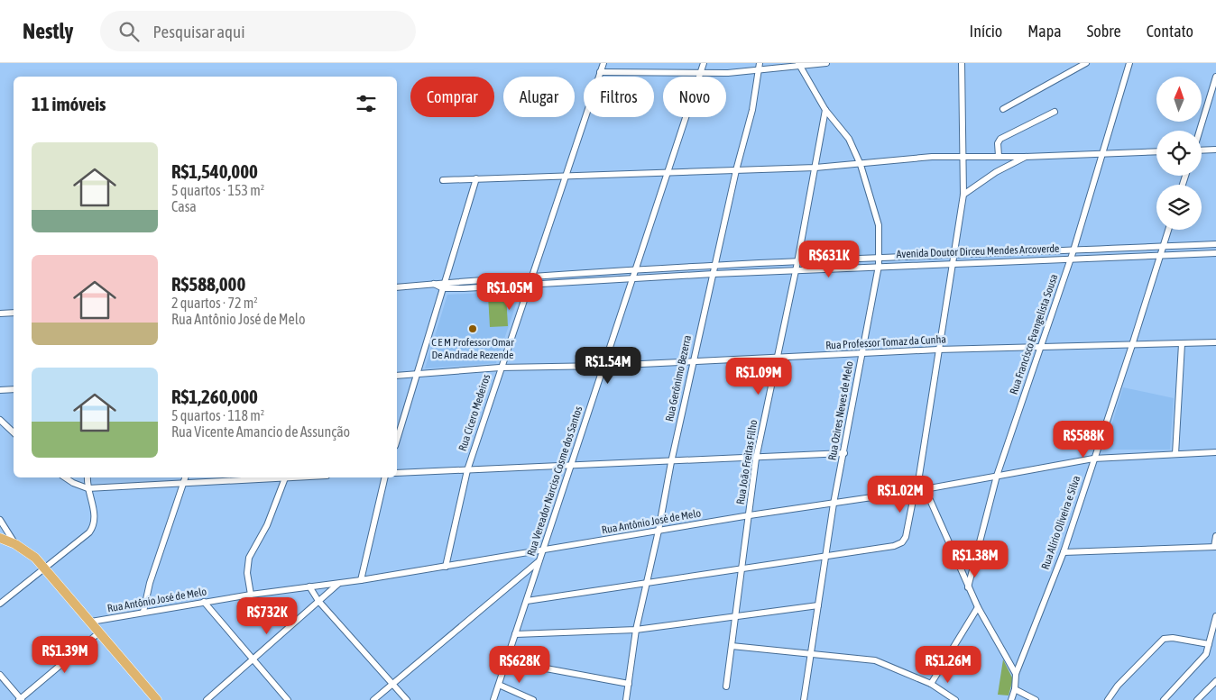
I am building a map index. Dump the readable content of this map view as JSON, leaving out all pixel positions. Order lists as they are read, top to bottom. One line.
{"streets":{"street":["Avenida Doutor Dirceu Mendes Arcoverde","Rua Francisco Evangelista Sousa","Rua Professor Tomaz da Cunha","Rua Gerônimo Bezerra","Rua Ozires Neves de Melo","Rua Cícero Medeiros","Rua João Freitas Filho","Rua Vereador Narciso Cosme dos Santos","Rua Antônio José de Melo","Rua Alírio Oliveira e Silva"]},"crossings":[["Avenida Doutor Dirceu Mendes Arcoverde","Rua Francisco Evangelista Sousa"],["Avenida Doutor Dirceu Mendes Arcoverde","Rua Gerônimo Bezerra"],["Avenida Doutor Dirceu Mendes Arcoverde","Rua Ozires Neves de Melo"],["Avenida Doutor Dirceu Mendes Arcoverde","Rua Cícero Medeiros"],["Avenida Doutor Dirceu Mendes Arcoverde","Rua João Freitas Filho"],["Avenida Doutor Dirceu Mendes Arcoverde","Rua Vereador Narciso Cosme dos Santos"],["Avenida Doutor Dirceu Mendes Arcoverde","Rua Alírio Oliveira e Silva"],["Rua Francisco Evangelista Sousa","Rua Professor Tomaz da Cunha"],["Rua Francisco Evangelista Sousa","Rua Antônio José de Melo"],["Rua Professor Tomaz da Cunha","Rua Gerônimo Bezerra"],["Rua Professor Tomaz da Cunha","Rua Ozires Neves de Melo"],["Rua Professor Tomaz da Cunha","Rua Cícero Medeiros"],["Rua Professor Tomaz da Cunha","Rua João Freitas Filho"],["Rua Professor Tomaz da Cunha","Rua Vereador Narciso Cosme dos Santos"],["Rua Professor Tomaz da Cunha","Rua Alírio Oliveira e Silva"],["Rua Gerônimo Bezerra","Rua Antônio José de Melo"],["Rua Ozires Neves de Melo","Rua João Freitas Filho"],["Rua Ozires Neves de Melo","Rua Antônio José de Melo"],["Rua Cícero Medeiros","Rua Antônio José de Melo"],["Rua João Freitas Filho","Rua Antônio José de Melo"],["Rua Vereador Narciso Cosme dos Santos","Rua Antônio José de Melo"],["Rua Antônio José de Melo","Rua Alírio Oliveira e Silva"]],"places":["C E M Professor Omar De Andrade Rezende"],"north":"top","page":{"header":"Nestly","search":"Pesquisar aqui","nav":["Início","Mapa","Sobre","Contato"],"chip":["Comprar","Alugar","Filtros","Novo"],"heading":"11 imóveis","list":[{"name":"R$1,540,000","note":"5 quartos · 153 m² · Casa"},{"name":"R$588,000","note":"2 quartos · 72 m² · Rua Antônio José de Melo"},{"name":"R$1,260,000","note":"5 quartos · 118 m² · Rua Vicente Amancio de Assunção"}],"price":["R$631K","R$1.05M","R$1.54M","R$1.09M","R$588K","R$1.02M","R$1.38M","R$732K","R$1.39M","R$628K","R$1.26M"]}}
